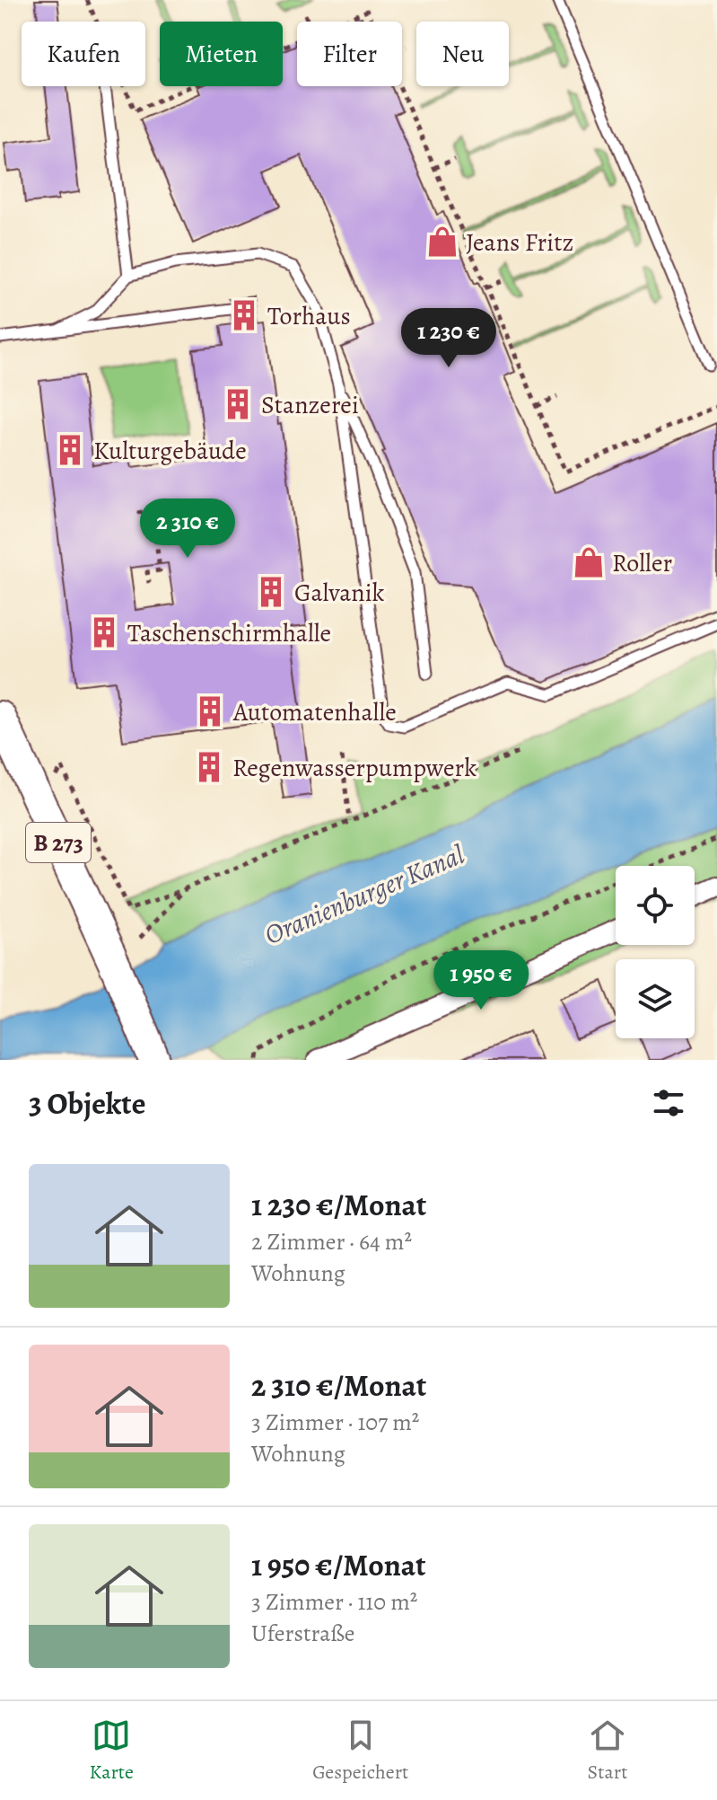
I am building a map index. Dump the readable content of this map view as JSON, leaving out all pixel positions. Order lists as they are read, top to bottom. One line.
{"streets":{"main road":["B 273"]},"water":["Oranienburger Kanal"],"places":{"shop":["Jeans Fritz","Roller"],"building":["Torhaus","Stanzerei","Kulturgebäude","Galvanik","Taschenschirmhalle","Automatenhalle","Regenwasserpumpwerk"]},"page":{"chip":["Kaufen","Mieten","Filter","Neu"],"price":["1 230 €","2 310 €","1 950 €"],"heading":"3 Objekte","list":[{"name":"1 230 €/Monat","note":"2 Zimmer · 64 m² · Wohnung"},{"name":"2 310 €/Monat","note":"3 Zimmer · 107 m² · Wohnung"},{"name":"1 950 €/Monat","note":"3 Zimmer · 110 m² · Uferstraße"}],"tabs":["Karte","Gespeichert","Start"]}}
